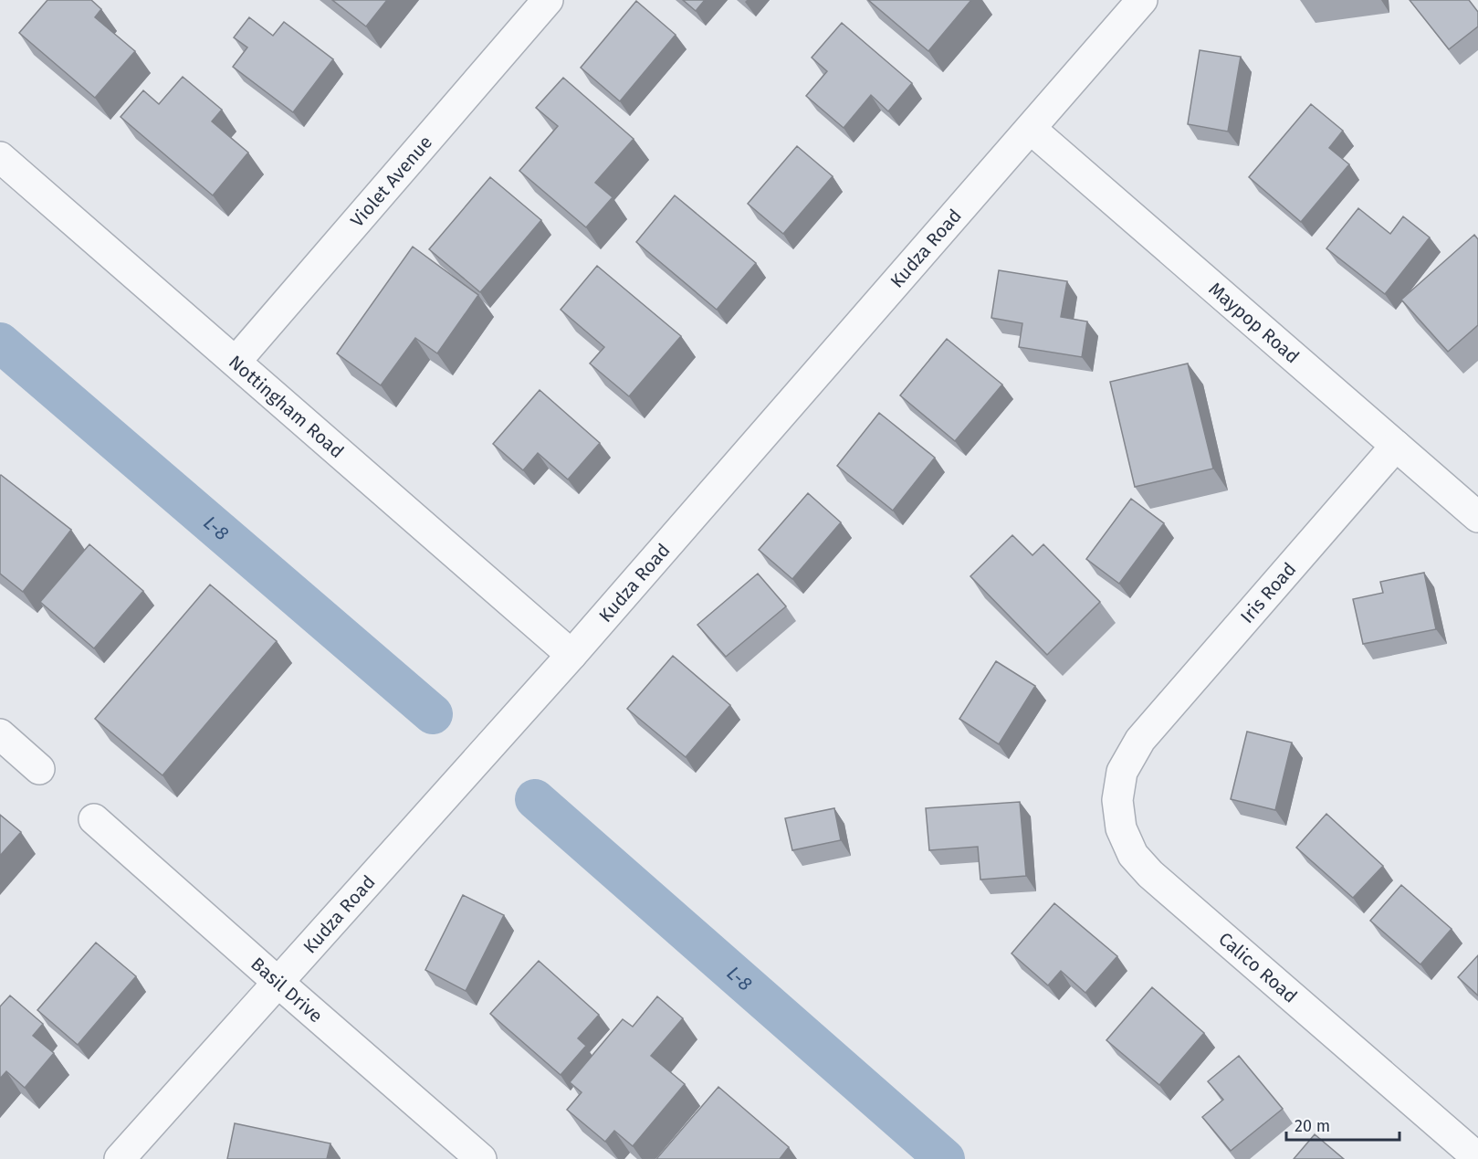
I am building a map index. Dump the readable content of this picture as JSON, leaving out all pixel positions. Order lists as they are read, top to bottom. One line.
{"streets":{"street":["Violet Avenue","Kudza Road","Maypop Road","Nottingham Road","Iris Road","Calico Road","Basil Drive"]},"crossings":[["Violet Avenue","Nottingham Road"],["Kudza Road","Maypop Road"],["Kudza Road","Nottingham Road"],["Kudza Road","Basil Drive"],["Maypop Road","Iris Road"],["Iris Road","Calico Road"]],"water":["L-8"],"scale_bar":"20 m"}
